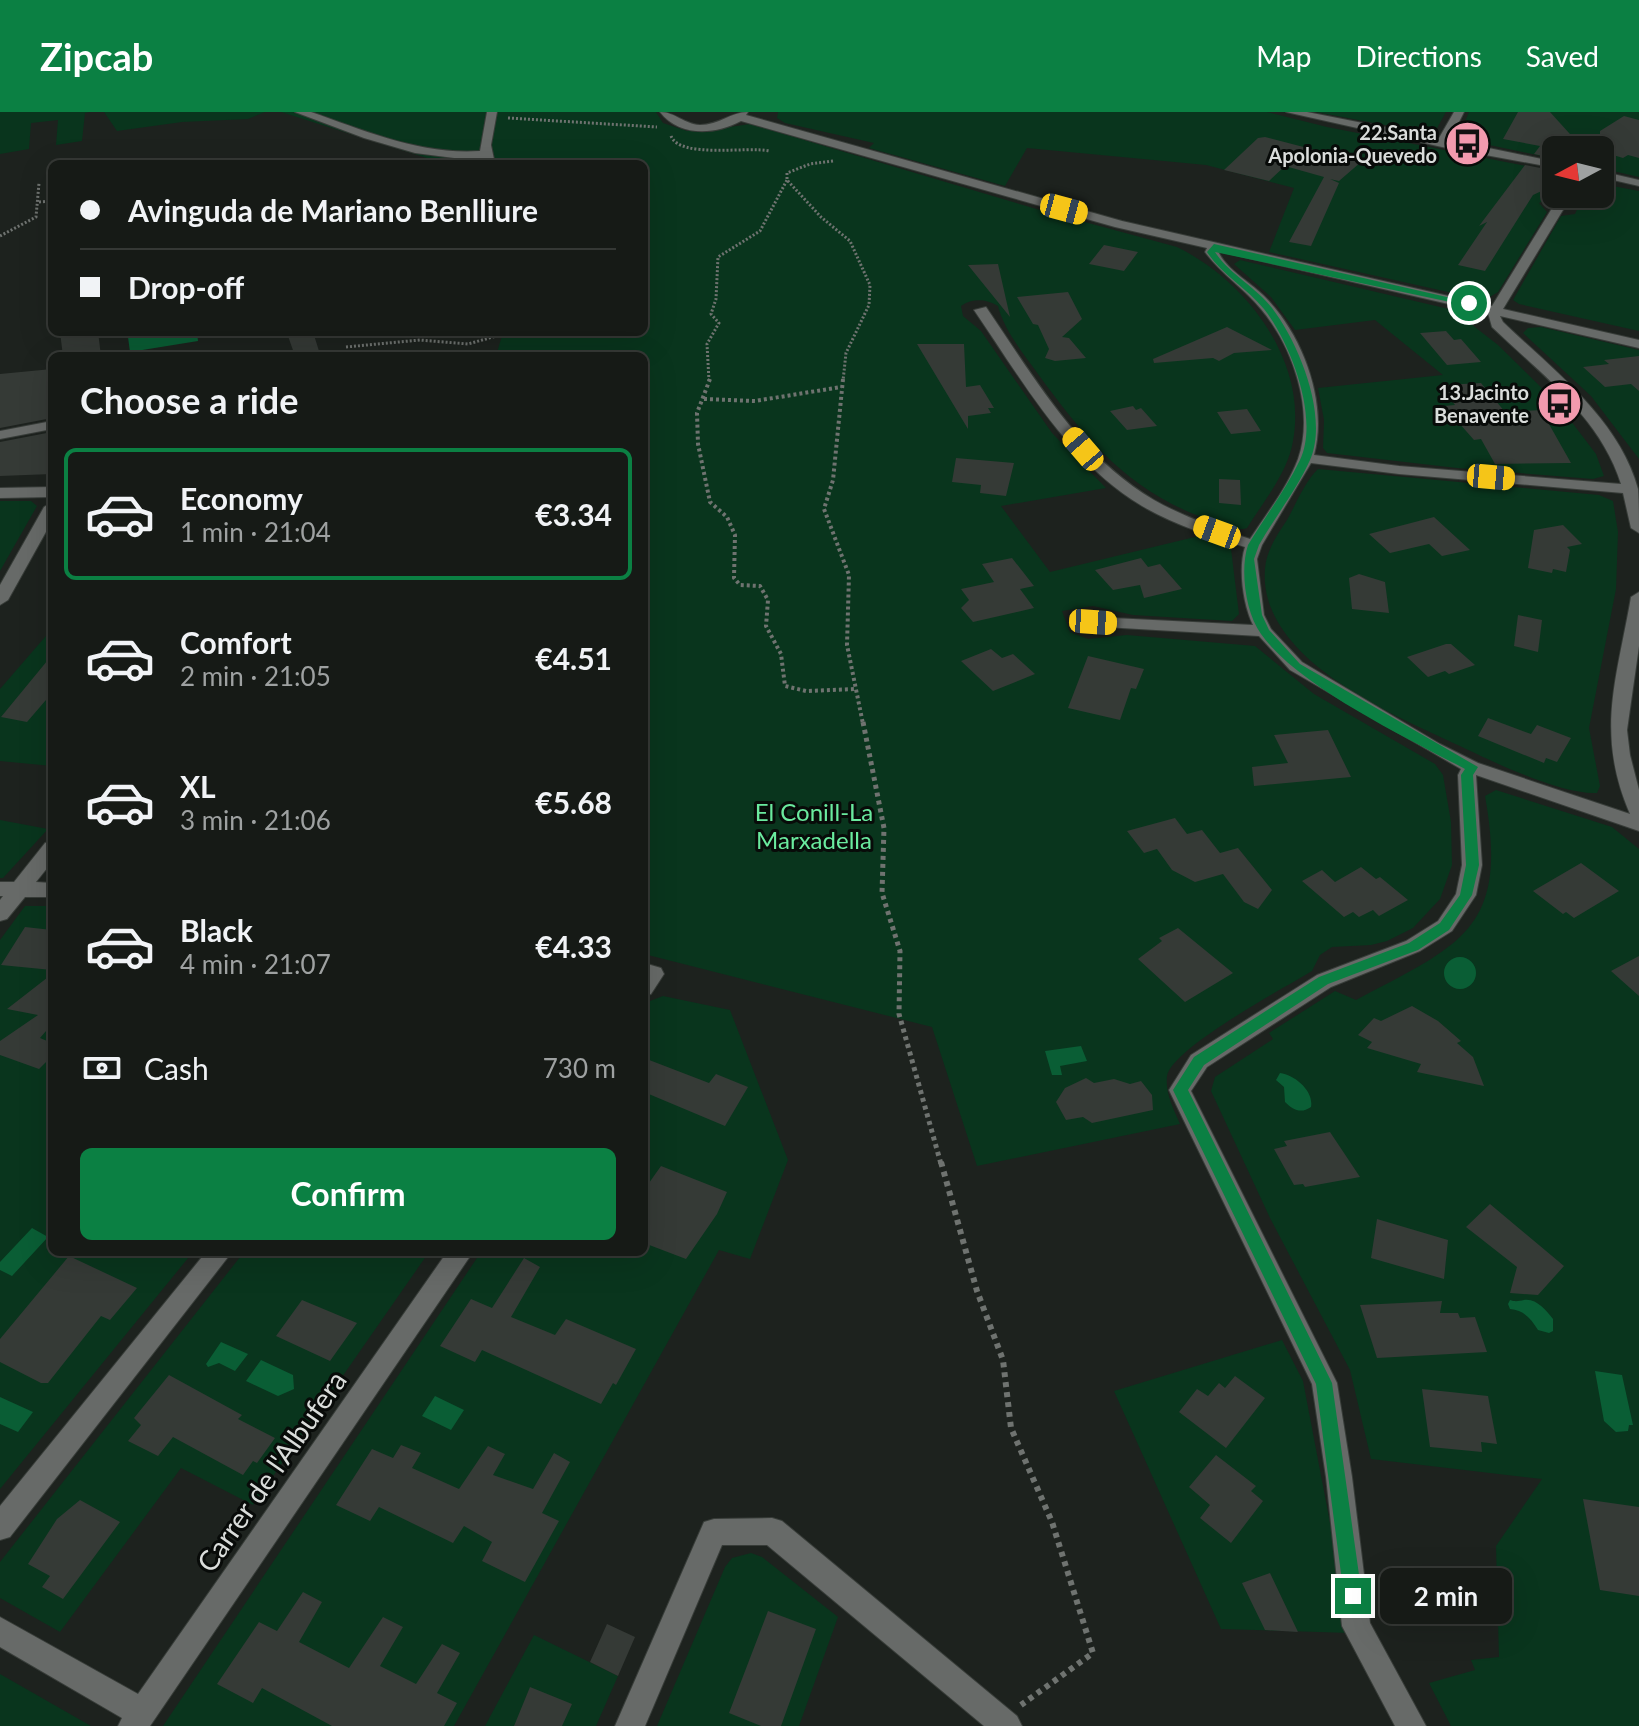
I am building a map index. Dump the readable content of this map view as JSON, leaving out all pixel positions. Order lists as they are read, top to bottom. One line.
{"streets":{"street":["Carrer de l'Albufera"]},"parks":["El Conill-La Marxadella"],"places":{"bus stop":["22.Santa Apolonia-Quevedo","13.Jacinto Benavente"]},"north":"left","page":{"header":"Zipcab","nav":["Map","Directions","Saved"],"banner":["Avinguda de Mariano Benlliure","Drop-off"],"heading":"Choose a ride","list":[{"name":"Economy","note":"1 min · 21:04","value":"€3.34"},{"name":"Comfort","note":"2 min · 21:05","value":"€4.51"},{"name":"XL","note":"3 min · 21:06","value":"€5.68"},{"name":"Black","note":"4 min · 21:07","value":"€4.33"}],"pay":["Cash","730 m"],"buttons":"Confirm","bubble":"2 min"}}
